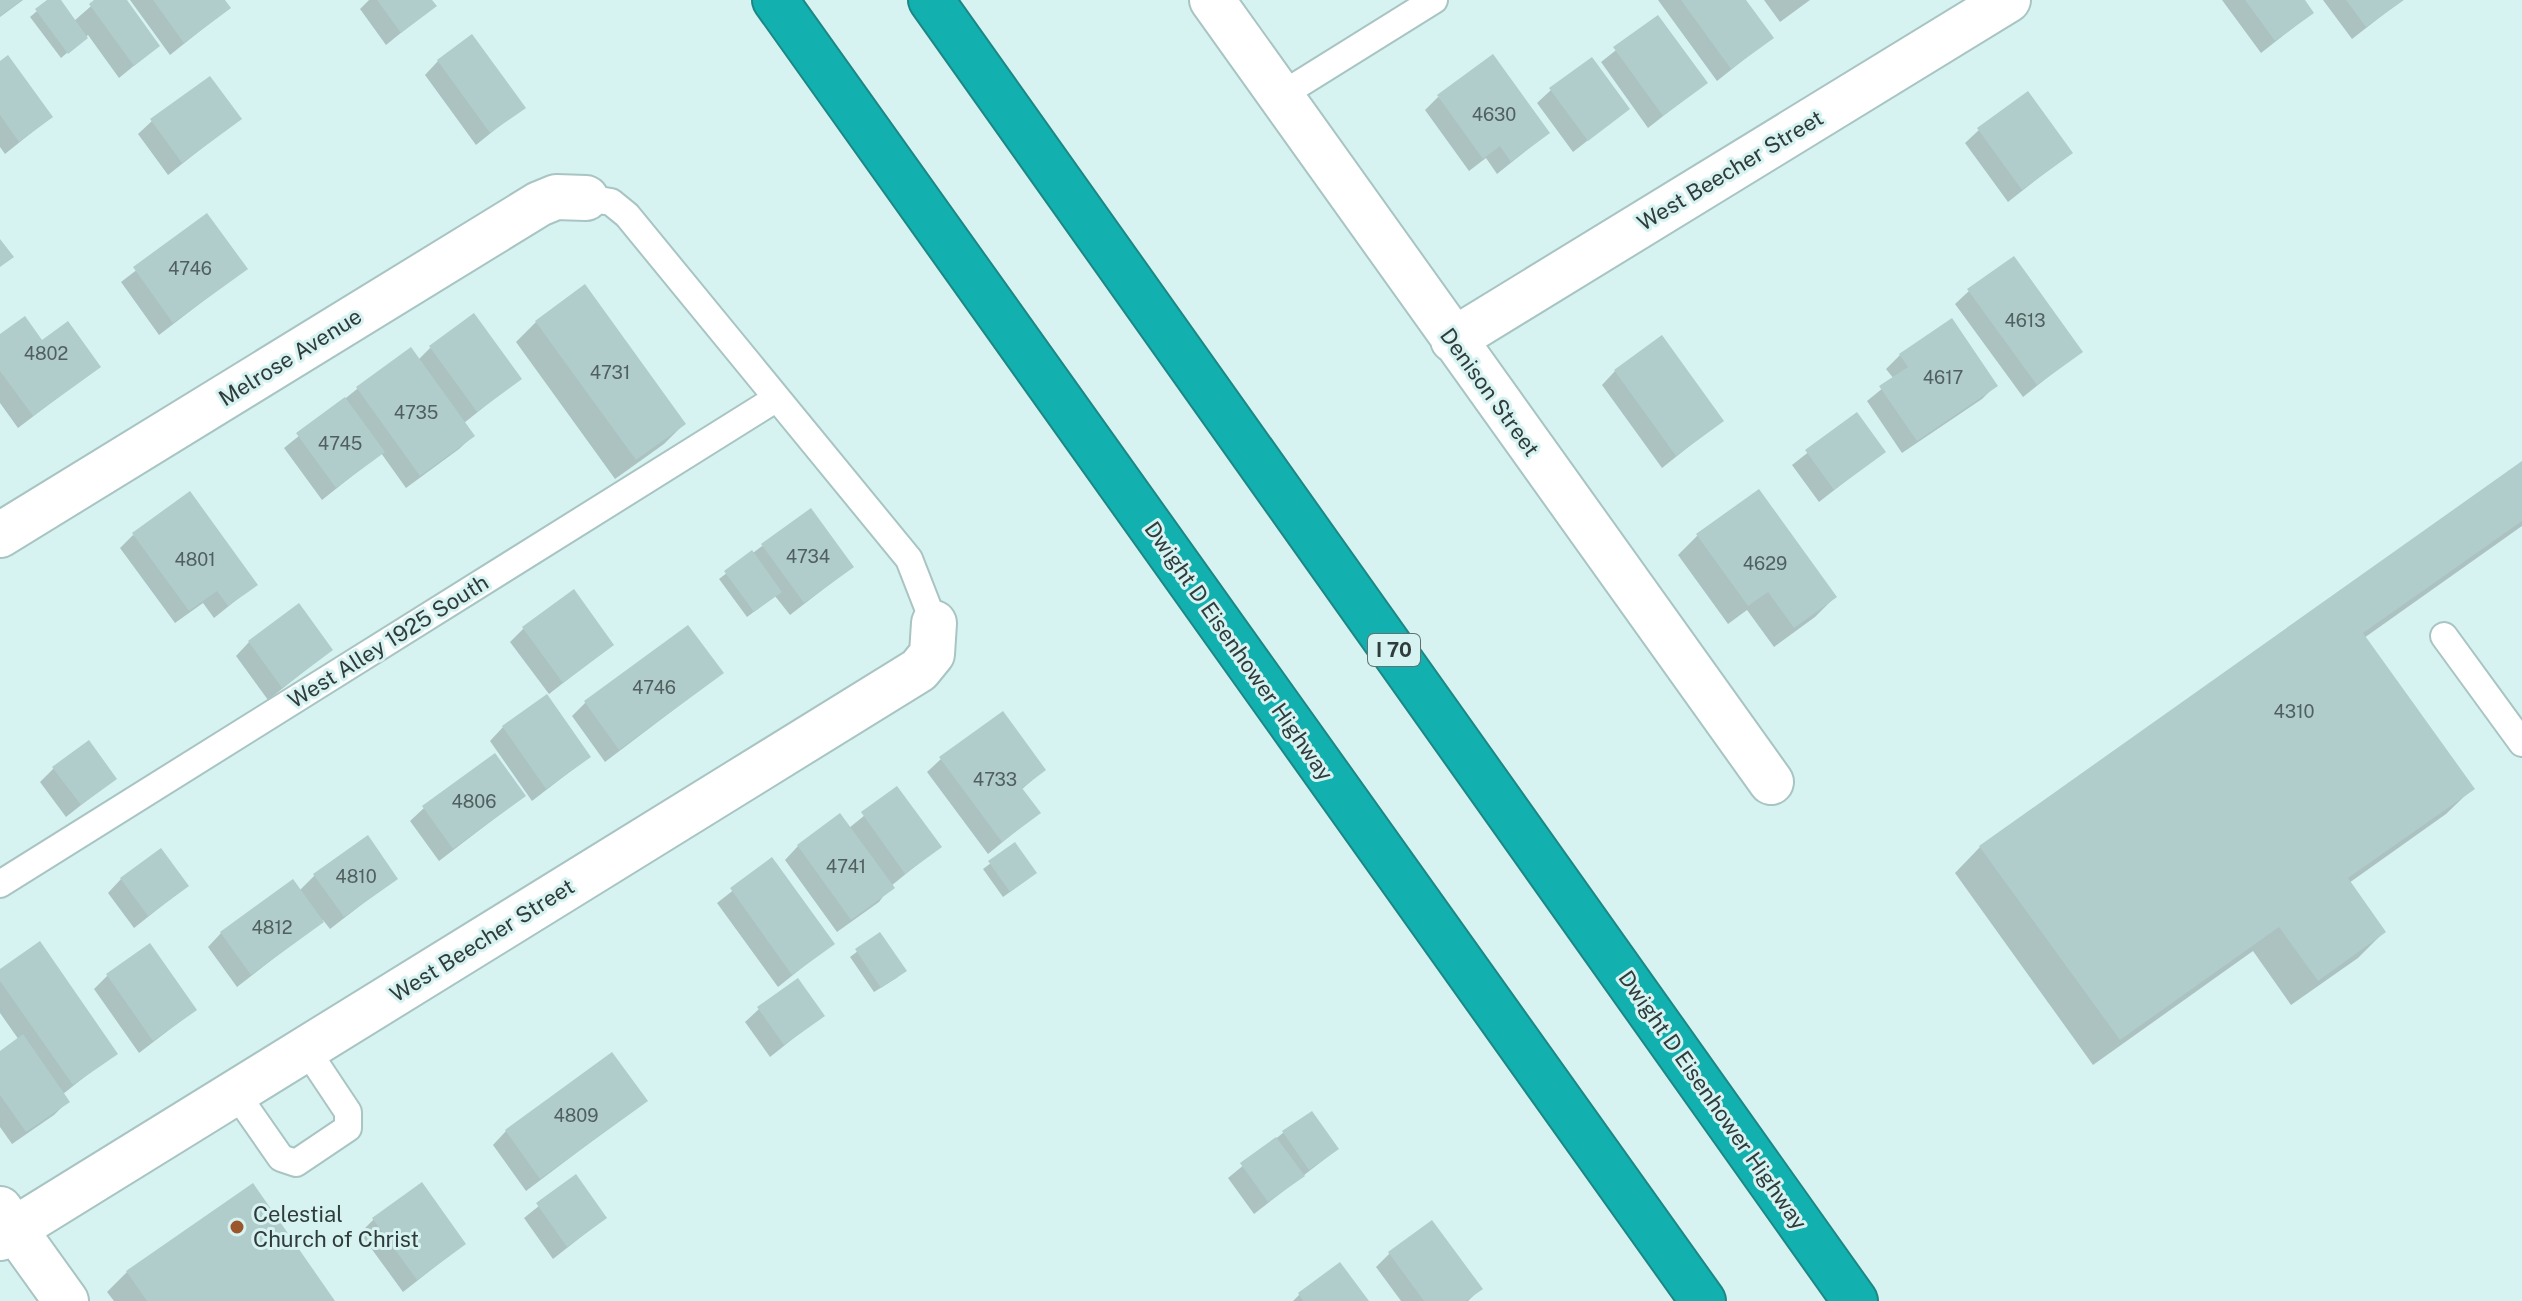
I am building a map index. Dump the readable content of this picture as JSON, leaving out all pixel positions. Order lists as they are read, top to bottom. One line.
{"streets":{"highway":["I 70","Dwight D Eisenhower Highway"],"street":["West Beecher Street","Melrose Avenue","Denison Street"],"lane":["West Alley 1925 South"]},"crossings":[["West Beecher Street","Denison Street"]],"places":["Celestial Church of Christ"],"house_numbers":["4630","4746","4613","4802","4731","4617","4735","4745","4734","4801","4629","4746","4310","4733","4806","4741","4810","4812","4809"]}
